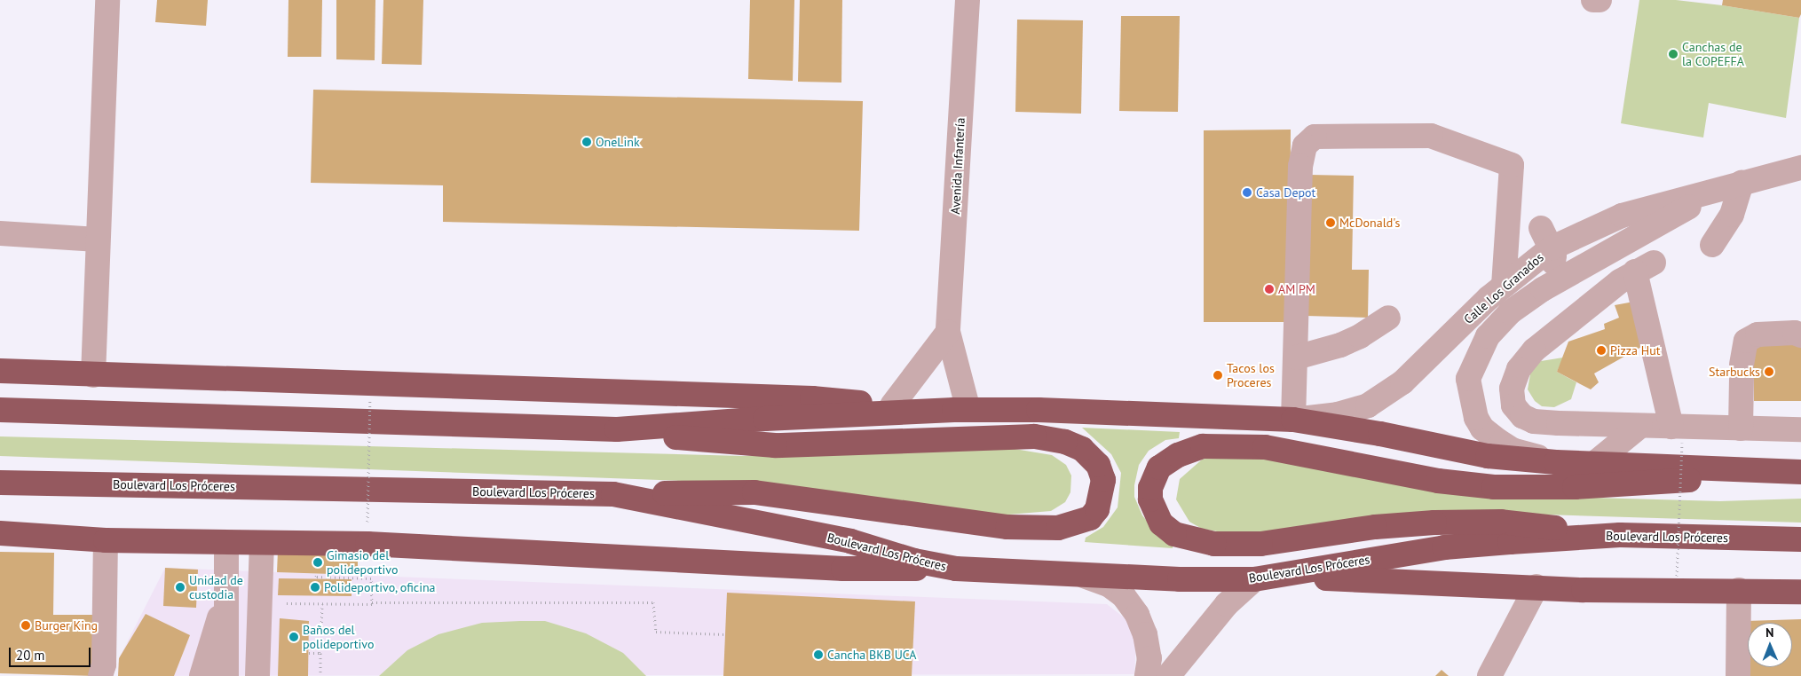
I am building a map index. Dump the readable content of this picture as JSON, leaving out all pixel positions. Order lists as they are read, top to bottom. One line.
{"streets":{"highway":["Boulevard Los Próceres"],"street":["Avenida Infantería","Calle Los Granados"]},"places":["Canchas de la COPEFFA","OneLink","Casa Depot","McDonald's","AM PM","Pizza Hut","Starbucks","Tacos los Proceres","Gimasio del polideportivo","Unidad de custodia","Polideportivo, oficina","Burger King","Baños del polideportivo","Cancha BKB UCA"],"scale_bar":"20 m","north":"top"}
